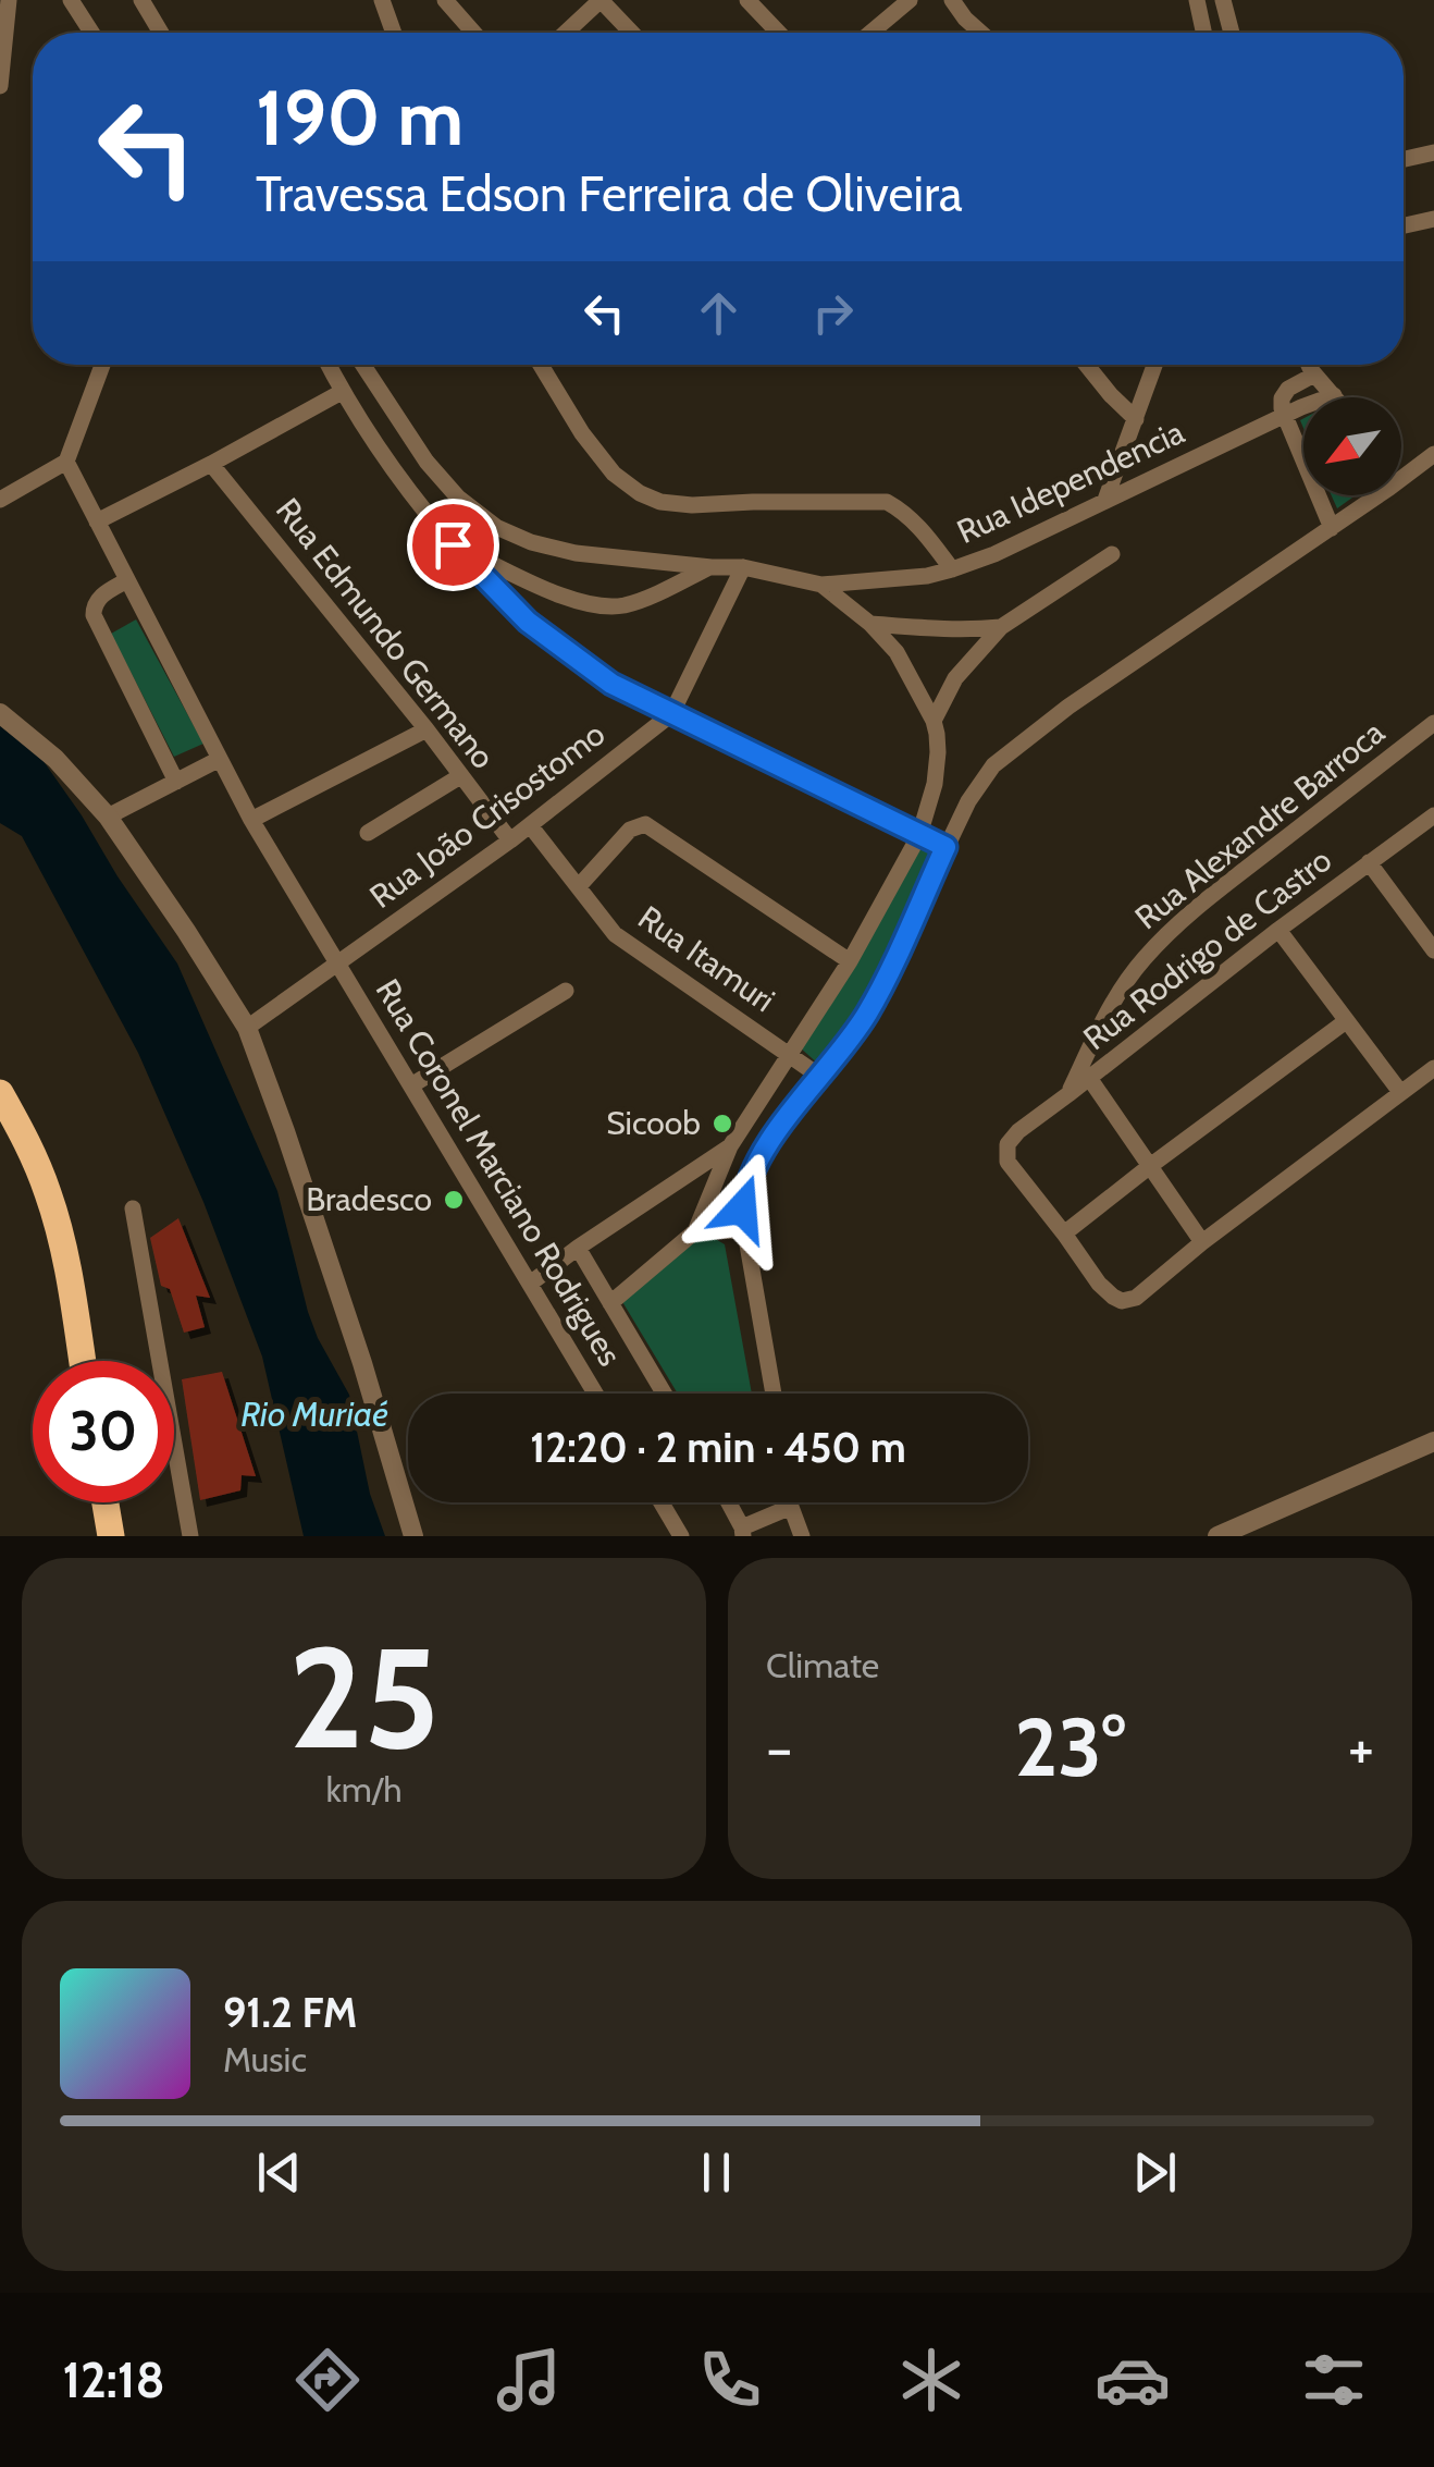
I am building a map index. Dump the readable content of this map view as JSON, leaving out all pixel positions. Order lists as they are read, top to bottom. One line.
{"streets":{"street":["Rua Idependencia","Rua Edmundo Germano","Rua João Crisostomo","Rua Alexandre Barroca","Rua Rodrigo de Castro","Rua Itamuri","Rua Coronel Marciano Rodrigues"]},"crossings":[["Rua Edmundo Germano","Rua João Crisostomo"],["Rua João Crisostomo","Rua Itamuri"],["Rua João Crisostomo","Rua Coronel Marciano Rodrigues"],["Rua Alexandre Barroca","Rua Rodrigo de Castro"]],"water":["Rio Muriaé"],"places":["Sicoob","Bradesco"],"north":"bottom left","page":{"turn":["190 m","Travessa Edson Ferreira de Oliveira"],"limit":"30","trip":"12:20 · 2 min · 450 m","tile":[["25","km/h"],"Climate"],"heat":["−","23°","+"],"song":["91.2 FM","Music"],"tabs":"12:18"}}
